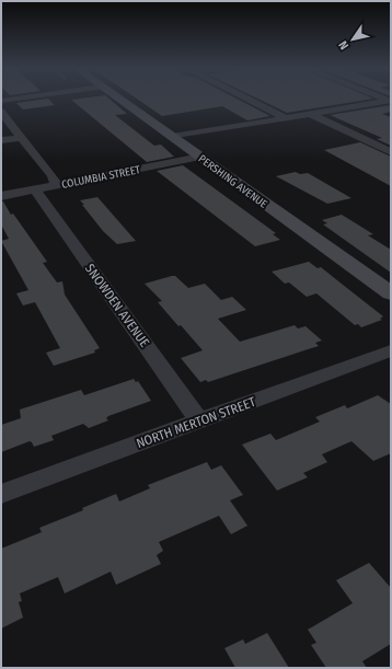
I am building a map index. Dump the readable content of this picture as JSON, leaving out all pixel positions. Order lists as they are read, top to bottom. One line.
{"streets":{"street":["COLUMBIA STREET","PERSHING AVENUE","SNOWDEN AVENUE","NORTH MERTON STREET"]},"crossings":[["COLUMBIA STREET","PERSHING AVENUE"],["COLUMBIA STREET","SNOWDEN AVENUE"],["SNOWDEN AVENUE","NORTH MERTON STREET"]],"north":"bottom left"}
